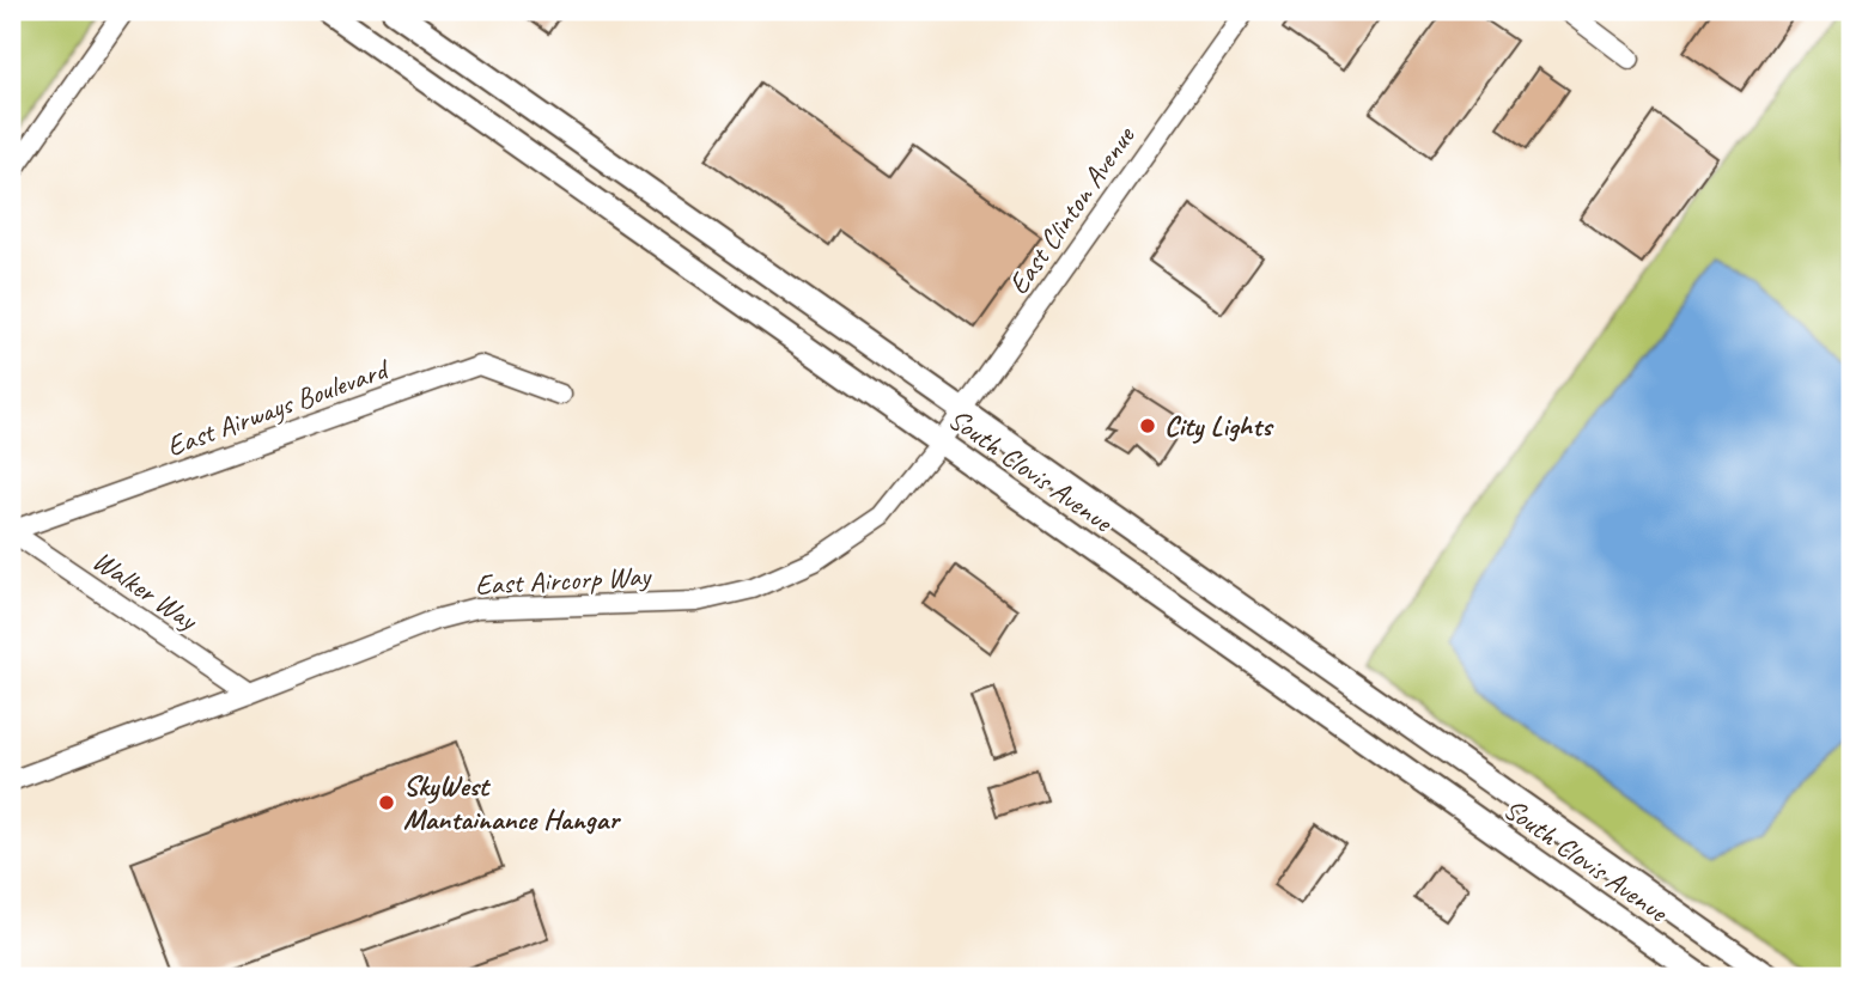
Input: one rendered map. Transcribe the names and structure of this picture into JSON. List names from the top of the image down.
{
  "streets": {
    "main road": ["South Clovis Avenue"],
    "street": [
      "East Clinton Avenue",
      "East Airways Boulevard",
      "East Aircorp Way",
      "Walker Way"
    ]
  },
  "crossings": [
    ["East Clinton Avenue", "South Clovis Avenue"],
    ["East Clinton Avenue", "East Aircorp Way"],
    ["East Airways Boulevard", "Walker Way"],
    ["South Clovis Avenue", "East Aircorp Way"],
    ["East Aircorp Way", "Walker Way"]
  ],
  "places": ["City Lights", "SkyWest Mantainance Hangar"]
}
